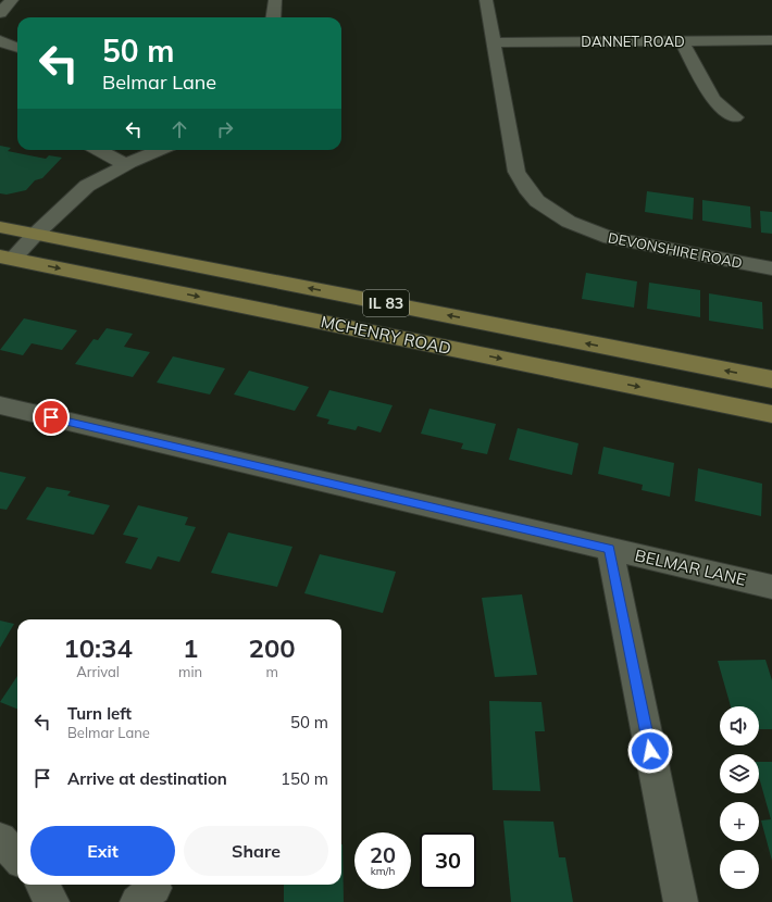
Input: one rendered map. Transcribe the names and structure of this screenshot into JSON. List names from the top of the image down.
{
  "streets": {
    "main road": ["IL 83", "MCHENRY ROAD"],
    "street": ["DANNET ROAD", "DEVONSHIRE ROAD", "BELMAR LANE"]
  },
  "crossings": [
    ["DANNET ROAD", "DEVONSHIRE ROAD"]
  ],
  "page": {
    "turn": ["50 m", "Belmar Lane"],
    "eta": [
      "10:34",
      "Arrival",
      "1",
      "min",
      "200",
      "m"
    ],
    "list": [
      {
        "name": "Turn left",
        "note": "Belmar Lane",
        "value": "50 m"
      },
      {
        "name": "Arrive at destination",
        "value": "150 m"
      }
    ],
    "map_buttons": ["+", "−"],
    "buttons": ["Exit", "Share"],
    "speed": "20 km/h",
    "limit": "30"
  }
}
